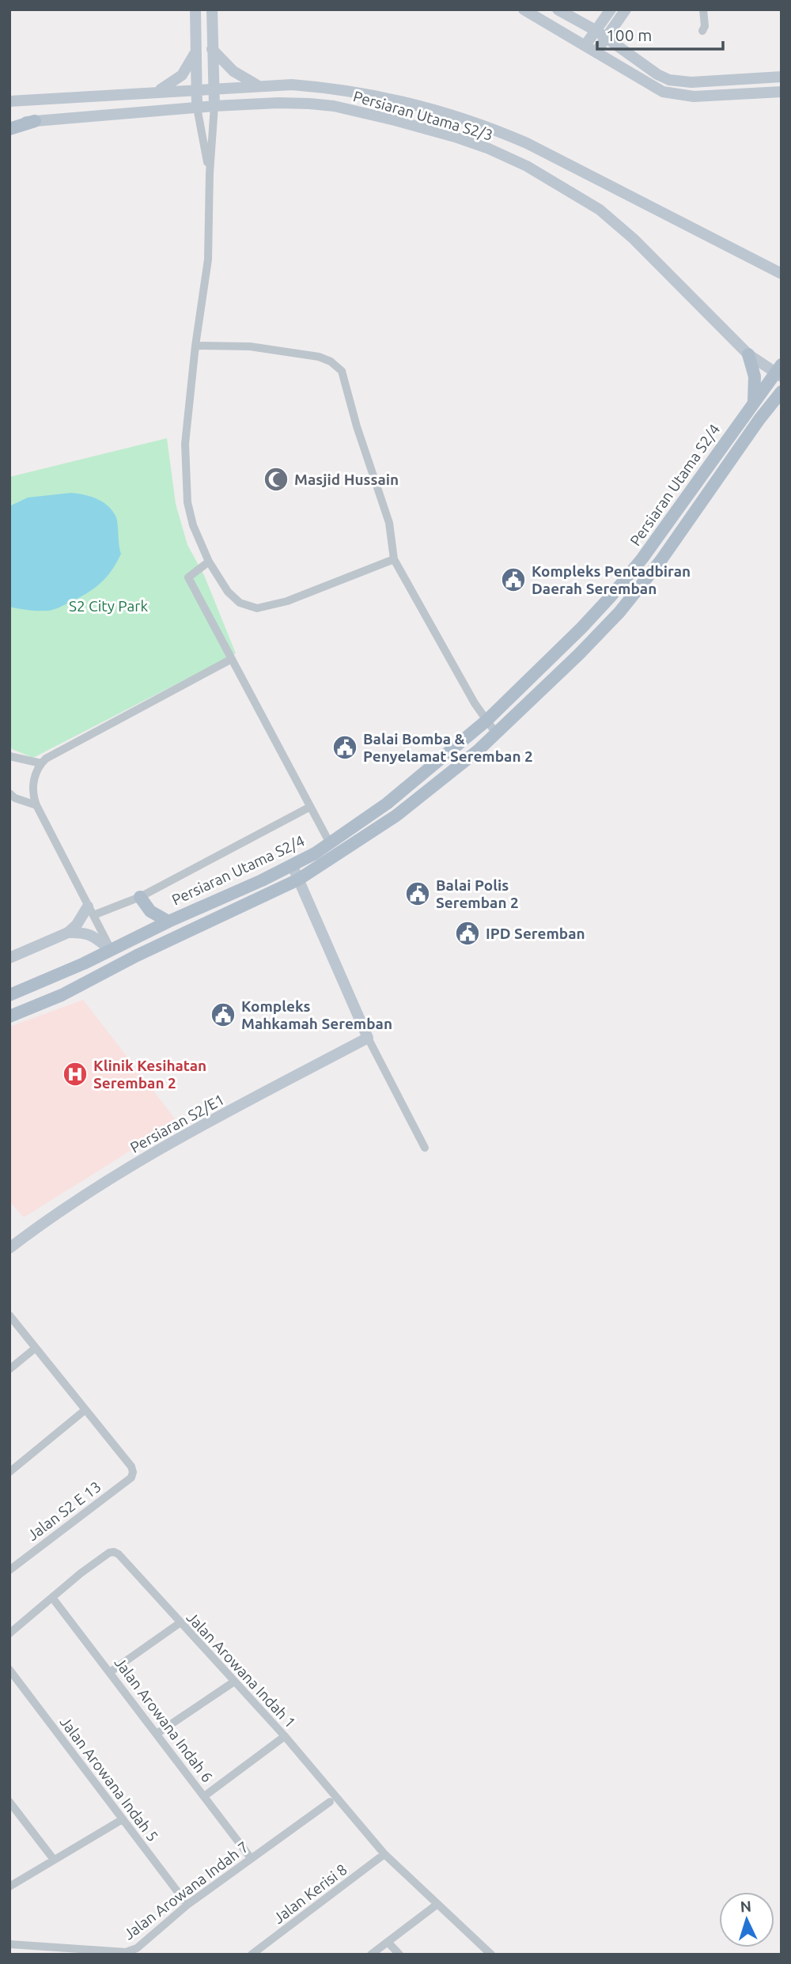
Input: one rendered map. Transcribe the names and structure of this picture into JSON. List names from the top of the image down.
{
  "streets": {
    "main road": ["Persiaran Utama S2/3", "Persiaran Utama S2/4", "Persiaran S2/E1"],
    "street": [
      "Jalan S2 E 13",
      "Jalan Arowana Indah 1",
      "Jalan Arowana Indah 6",
      "Jalan Arowana Indah 5",
      "Jalan Arowana Indah 7",
      "Jalan Kerisi 8"
    ]
  },
  "crossings": [
    ["Persiaran Utama S2/3", "Persiaran Utama S2/4"],
    ["Jalan Arowana Indah 1", "Jalan Arowana Indah 6"],
    ["Jalan Arowana Indah 1", "Jalan Kerisi 8"],
    ["Jalan Arowana Indah 6", "Jalan Arowana Indah 7"],
    ["Jalan Arowana Indah 5", "Jalan Arowana Indah 7"]
  ],
  "parks": ["S2 City Park"],
  "places": {
    "mosque": ["Masjid Hussain"],
    "public building": [
      "Kompleks Pentadbiran Daerah Seremban",
      "Balai Bomba & Penyelamat Seremban 2",
      "Balai Polis Seremban 2",
      "IPD Seremban",
      "Kompleks Mahkamah Seremban"
    ],
    "hospital": ["Klinik Kesihatan Seremban 2"]
  },
  "scale_bar": "100 m",
  "north": "top"
}
